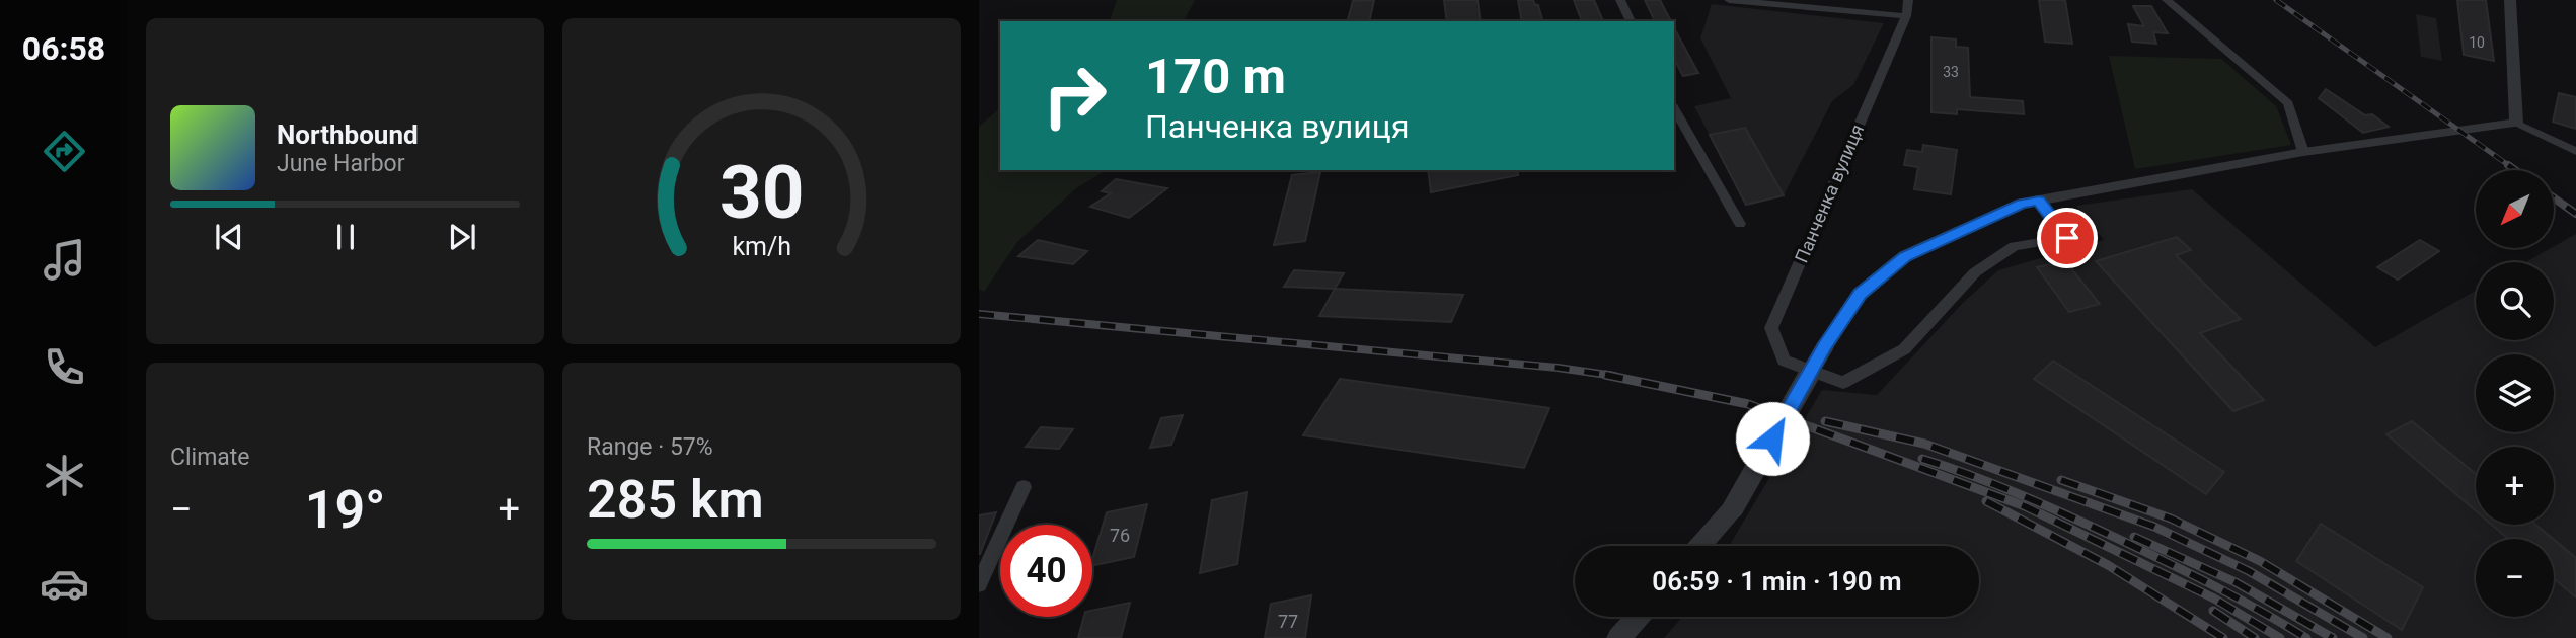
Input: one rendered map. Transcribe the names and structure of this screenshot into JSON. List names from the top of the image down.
{
  "streets": {
    "street": ["Панченка вулиця"]
  },
  "house_numbers": [
    "10",
    "33",
    "76",
    "77"
  ],
  "north": "bottom left",
  "page": {
    "tabs": "06:58",
    "turn": ["170 m", "Панченка вулиця"],
    "song": ["Northbound", "June Harbor"],
    "map_buttons": ["+", "−"],
    "tile": [
      "Climate",
      ["Range · 57%", "285 km"]
    ],
    "heat": ["−", "19°", "+"],
    "limit": "40",
    "trip": "06:59 · 1 min · 190 m",
    "gauge": ["30", "km/h"]
  }
}
